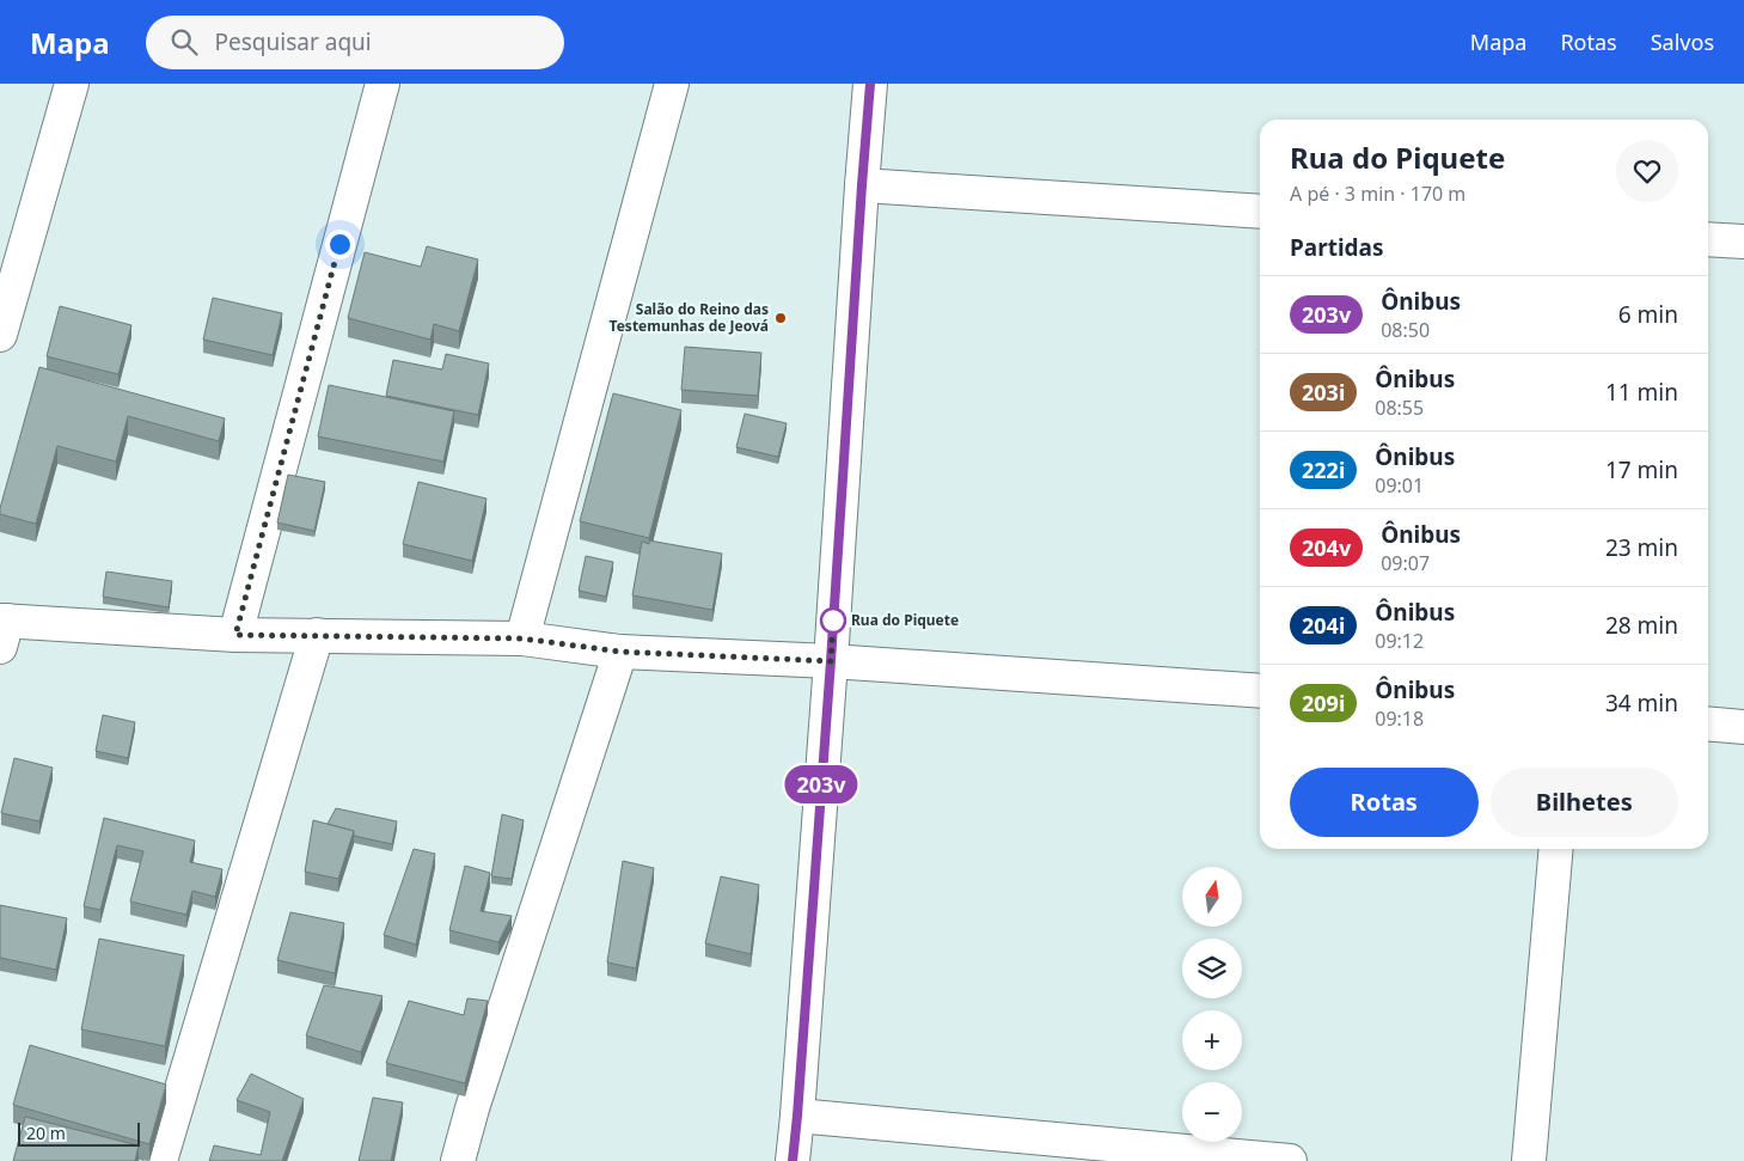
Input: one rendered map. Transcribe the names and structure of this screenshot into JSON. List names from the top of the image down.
{
  "places": ["Salão do Reino das Testemunhas de Jeová", "Rua do Piquete"],
  "lines": ["bus line 203v"],
  "scale_bar": "20 m",
  "north": "top",
  "page": {
    "header": "Mapa",
    "search": "Pesquisar aqui",
    "nav": ["Mapa", "Rotas", "Salvos"],
    "on_map": "203v",
    "heading": [
      ["Rua do Piquete", "A pé · 3 min · 170 m"],
      "Partidas"
    ],
    "list": [
      {
        "mark": "203v",
        "name": "Ônibus",
        "note": "08:50",
        "value": "6 min"
      },
      {
        "mark": "203i",
        "name": "Ônibus",
        "note": "08:55",
        "value": "11 min"
      },
      {
        "mark": "222i",
        "name": "Ônibus",
        "note": "09:01",
        "value": "17 min"
      },
      {
        "mark": "204v",
        "name": "Ônibus",
        "note": "09:07",
        "value": "23 min"
      },
      {
        "mark": "204i",
        "name": "Ônibus",
        "note": "09:12",
        "value": "28 min"
      },
      {
        "mark": "209i",
        "name": "Ônibus",
        "note": "09:18",
        "value": "34 min"
      }
    ],
    "buttons": ["Rotas", "Bilhetes"],
    "map_buttons": ["+", "−"],
    "scale": "20 m"
  }
}
